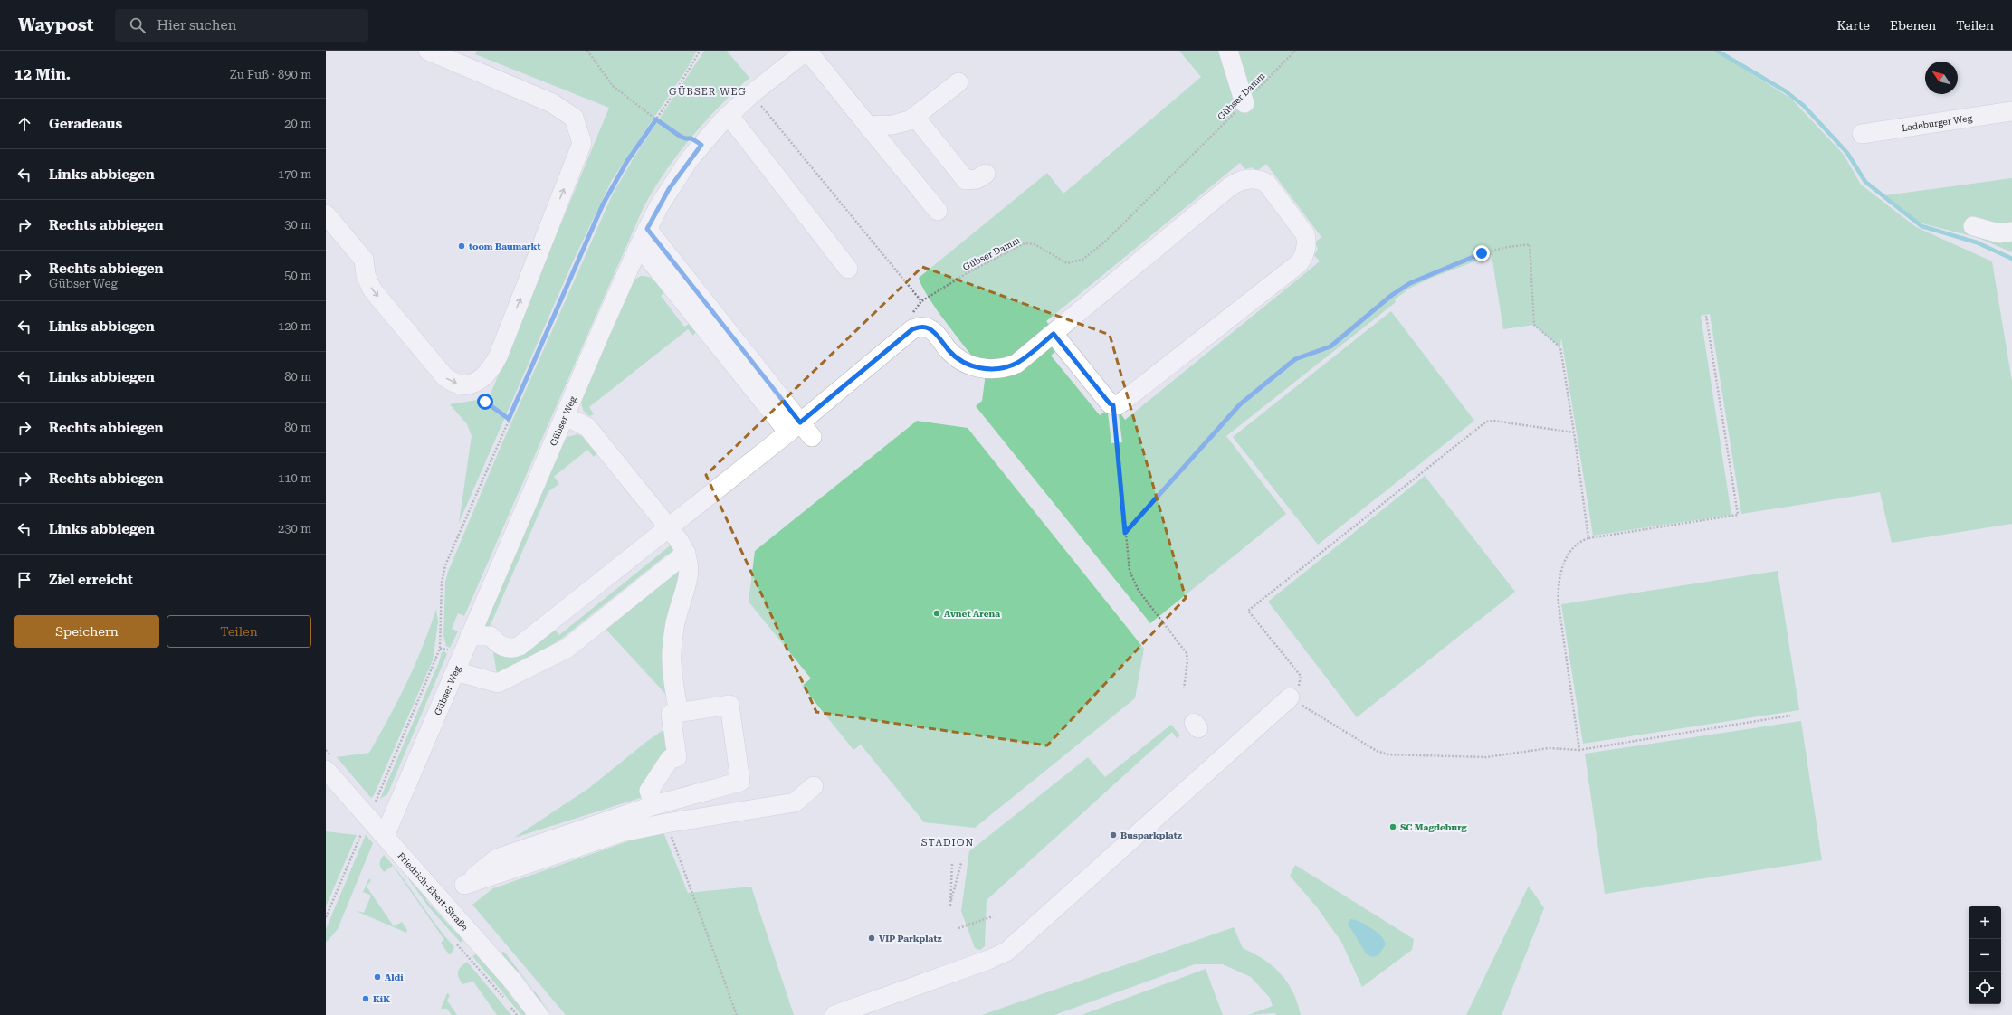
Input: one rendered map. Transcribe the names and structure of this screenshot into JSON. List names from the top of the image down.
{
  "streets": {
    "street": ["Ladeburger Weg", "Gübser Weg", "Friedrich-Ebert-Straße"],
    "path": ["Gübser Damm"]
  },
  "crossings": [
    ["Gübser Damm", "Gübser Weg"],
    ["Gübser Weg", "Friedrich-Ebert-Straße"]
  ],
  "districts": ["GÜBSER WEG", "STADION"],
  "places": [
    "toom Baumarkt",
    "Avnet Arena",
    "SC Magdeburg",
    "Busparkplatz",
    "VIP Parkplatz",
    "Aldi",
    "KiK"
  ],
  "north": "top left",
  "page": {
    "header": "Waypost",
    "search": "Hier suchen",
    "nav": ["Karte", "Ebenen", "Teilen"],
    "heading": ["12 Min.", "Zu Fuß · 890 m"],
    "list": [
      ["Geradeaus", "20 m"],
      ["Links abbiegen", "170 m"],
      ["Rechts abbiegen", "30 m"],
      ["Rechts abbiegen", "Gübser Weg", "50 m"],
      ["Links abbiegen", "120 m"],
      ["Links abbiegen", "80 m"],
      ["Rechts abbiegen", "80 m"],
      ["Rechts abbiegen", "110 m"],
      ["Links abbiegen", "230 m"],
      "Ziel erreicht"
    ],
    "buttons": ["Speichern", "Teilen"],
    "map_buttons": ["+", "−"]
  }
}
